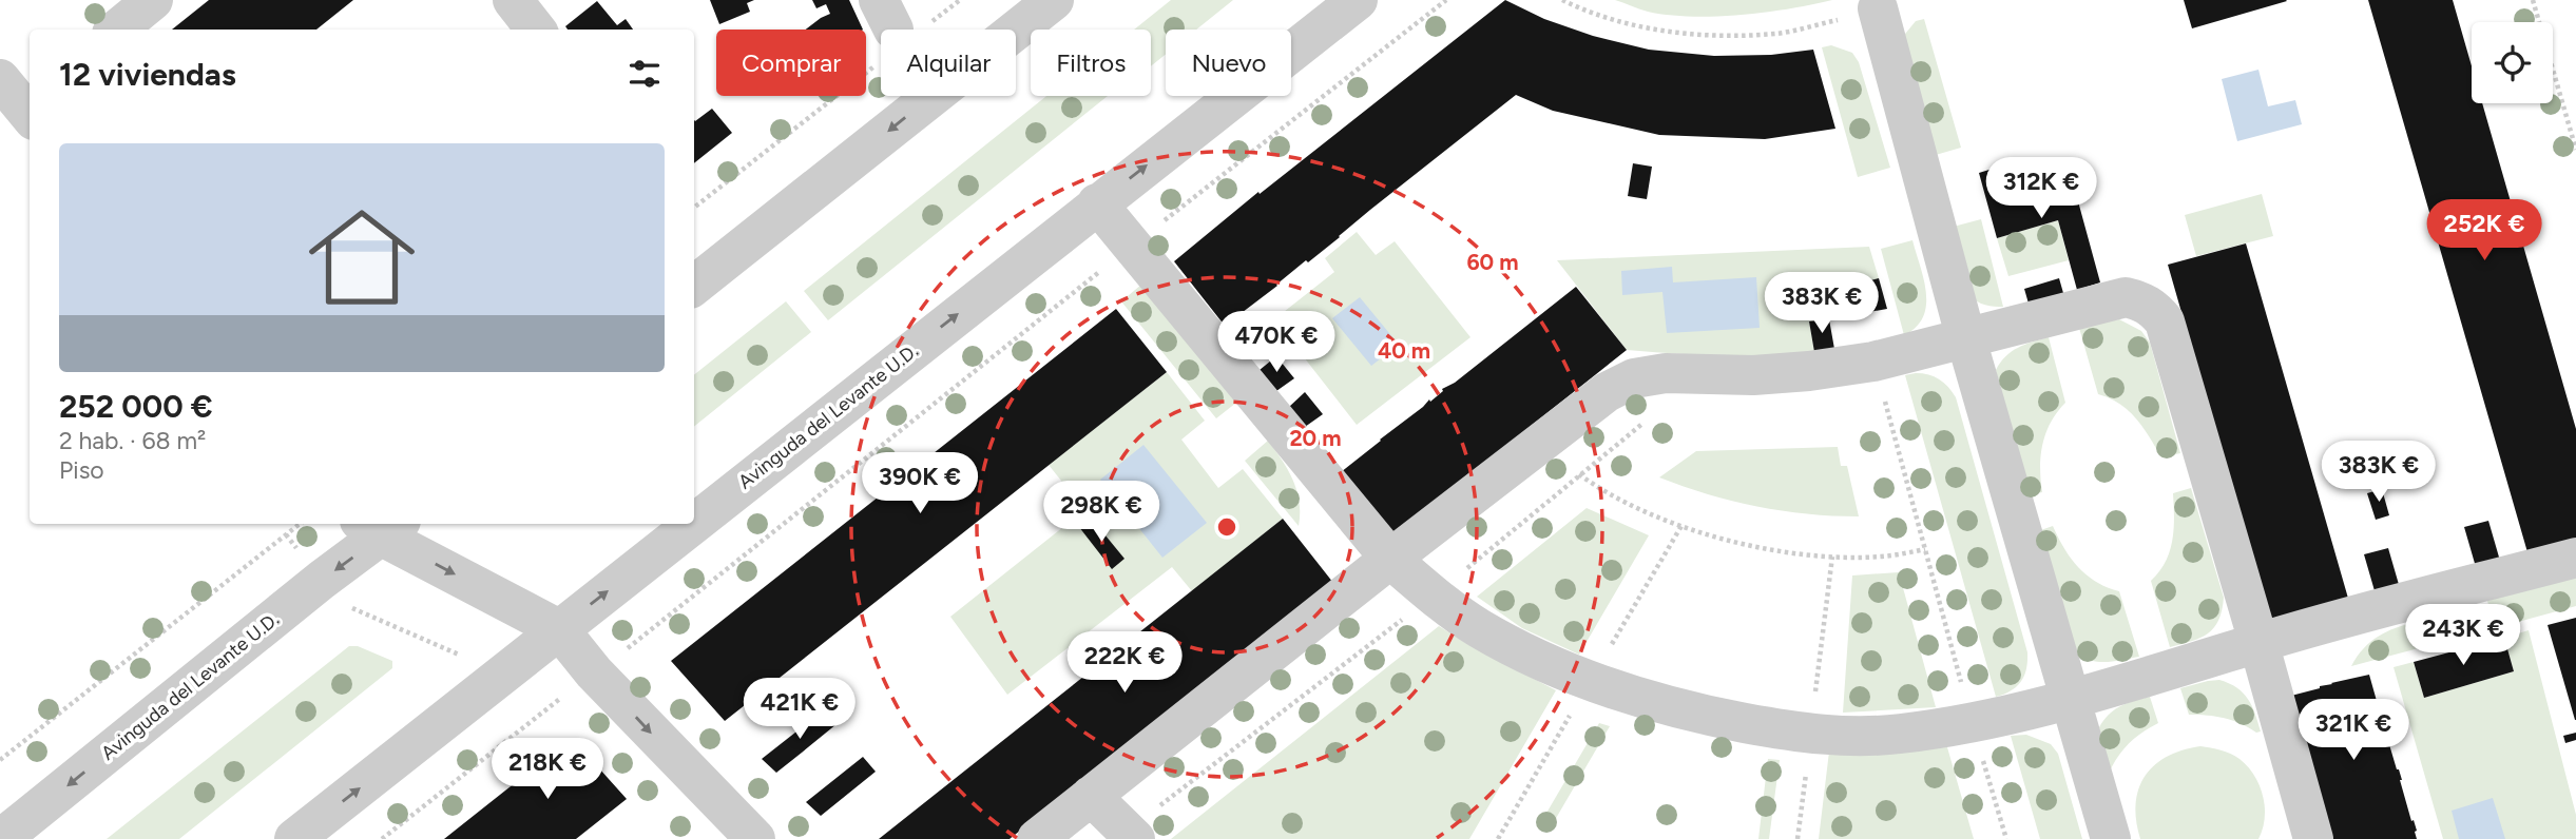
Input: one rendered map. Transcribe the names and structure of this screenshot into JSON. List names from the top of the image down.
{
  "streets": {
    "street": ["Avinguda del Levante U.D."]
  },
  "page": {
    "chip": [
      "Comprar",
      "Alquilar",
      "Filtros",
      "Nuevo"
    ],
    "heading": "12 viviendas",
    "list": [
      {
        "name": "252 000 €",
        "note": "2 hab. · 68 m² · Piso"
      }
    ],
    "price": [
      "312K €",
      "252K €",
      "383K €",
      "470K €",
      "383K €",
      "390K €",
      "298K €",
      "243K €",
      "222K €",
      "421K €",
      "321K €",
      "218K €"
    ]
  },
  "rings": ["60 m", "40 m", "20 m"]
}
